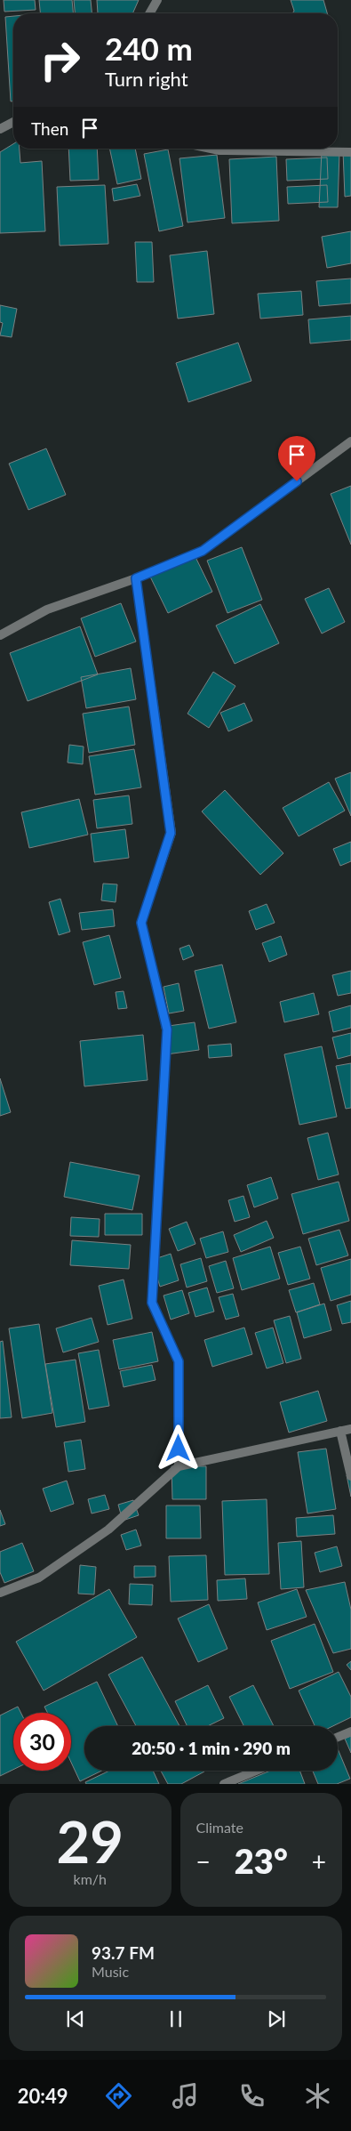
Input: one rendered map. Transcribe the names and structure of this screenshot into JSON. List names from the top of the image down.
{
  "page": {
    "turn": ["240 m", "Turn right"],
    "then": "Then",
    "limit": "30",
    "trip": "20:50 · 1 min · 290 m",
    "tile": [
      ["29", "km/h"],
      "Climate"
    ],
    "heat": ["−", "23°", "+"],
    "song": ["93.7 FM", "Music"],
    "tabs": "20:49"
  }
}
